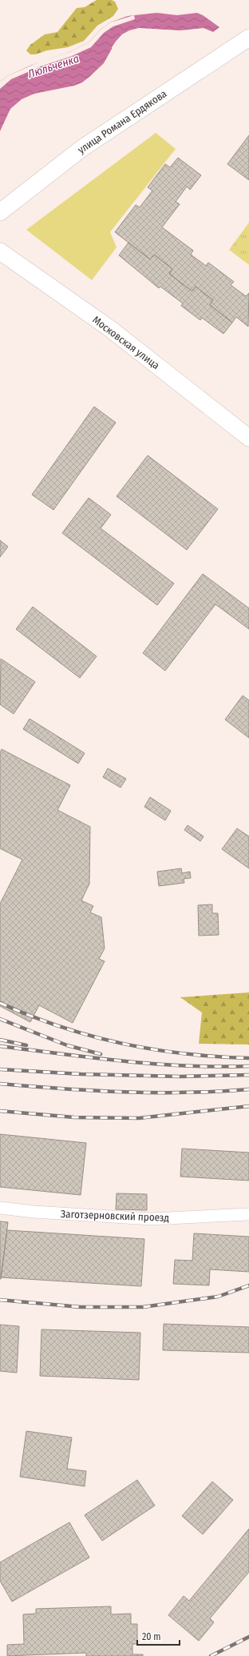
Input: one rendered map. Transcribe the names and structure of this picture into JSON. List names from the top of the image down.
{
  "streets": {
    "main road": ["улица Романа Ердякова", "Московская улица"],
    "street": ["Заготзерновский проезд"]
  },
  "water": ["Люльченка"],
  "scale_bar": "20 m"
}
